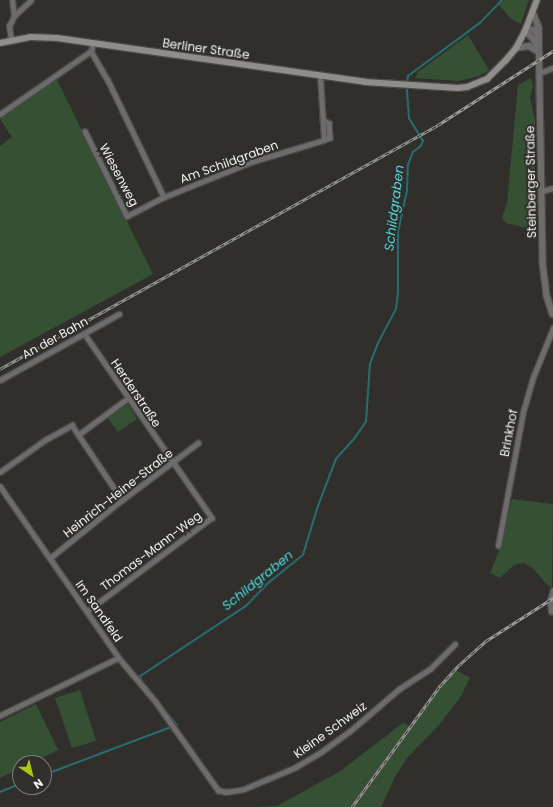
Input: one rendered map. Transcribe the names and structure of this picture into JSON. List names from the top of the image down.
{
  "streets": {
    "main road": ["Berliner Straße"],
    "street": [
      "Am Schildgraben",
      "Wiesenweg",
      "Steinberger Straße",
      "An der Bahn",
      "Herderstraße",
      "Brinkhof",
      "Heinrich-Heine-Straße",
      "Thomas-Mann-Weg",
      "Im Sandfeld",
      "Kleine Schweiz"
    ]
  },
  "crossings": [
    ["Berliner Straße", "Am Schildgraben"],
    ["Berliner Straße", "Steinberger Straße"],
    ["Am Schildgraben", "Wiesenweg"],
    ["An der Bahn", "Herderstraße"],
    ["Herderstraße", "Heinrich-Heine-Straße"],
    ["Herderstraße", "Thomas-Mann-Weg"],
    ["Heinrich-Heine-Straße", "Thomas-Mann-Weg"],
    ["Heinrich-Heine-Straße", "Im Sandfeld"],
    ["Thomas-Mann-Weg", "Im Sandfeld"],
    ["Im Sandfeld", "Kleine Schweiz"]
  ],
  "water": ["Schildgraben"],
  "north": "bottom right"
}
